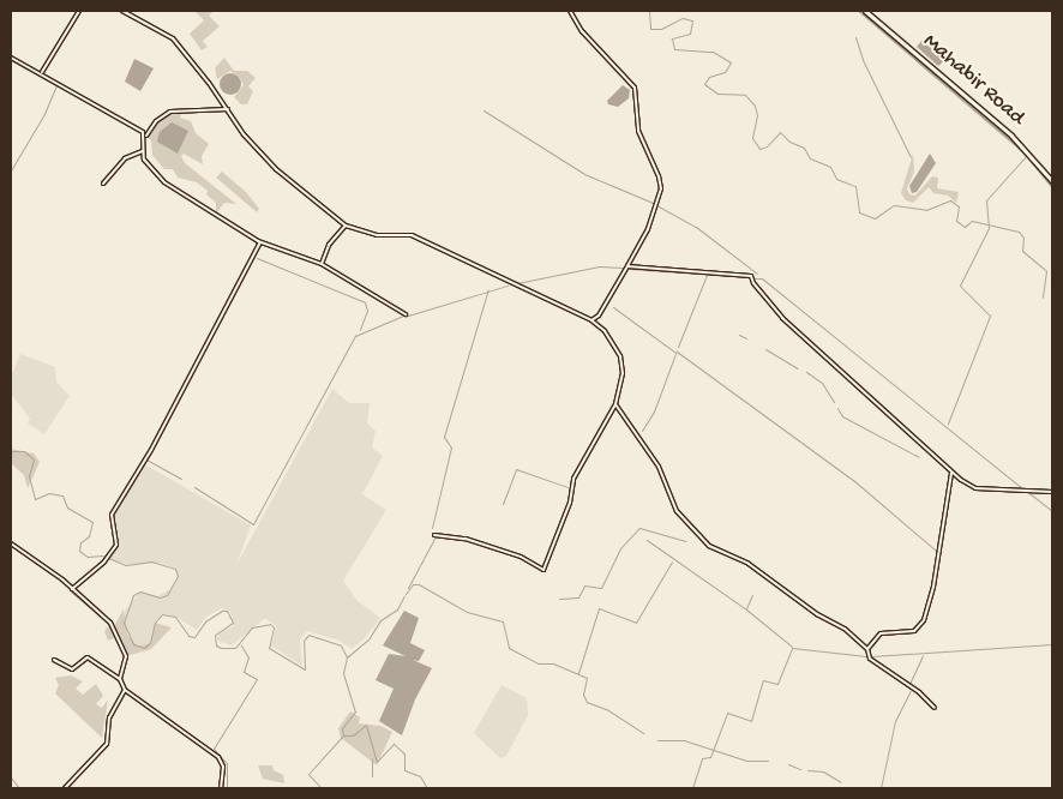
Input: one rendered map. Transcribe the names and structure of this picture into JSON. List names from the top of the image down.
{
  "streets": {
    "street": ["Mahabir Road"]
  }
}
